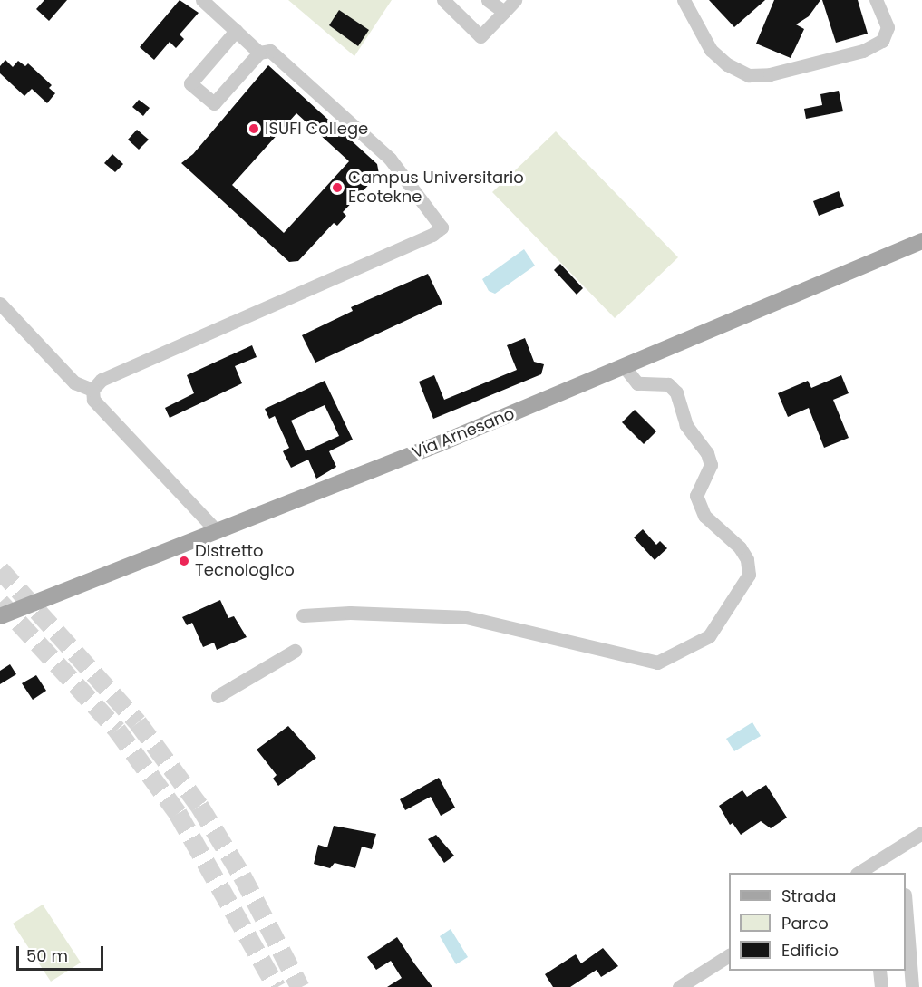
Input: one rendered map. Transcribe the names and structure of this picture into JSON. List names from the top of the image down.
{
  "streets": {
    "main road": ["Via Arnesano"]
  },
  "places": ["ISUFI College", "Campus Universitario Ecotekne", "Distretto Tecnologico"],
  "legend": ["Strada", "Parco", "Edificio"],
  "scale_bar": "50 m"
}
